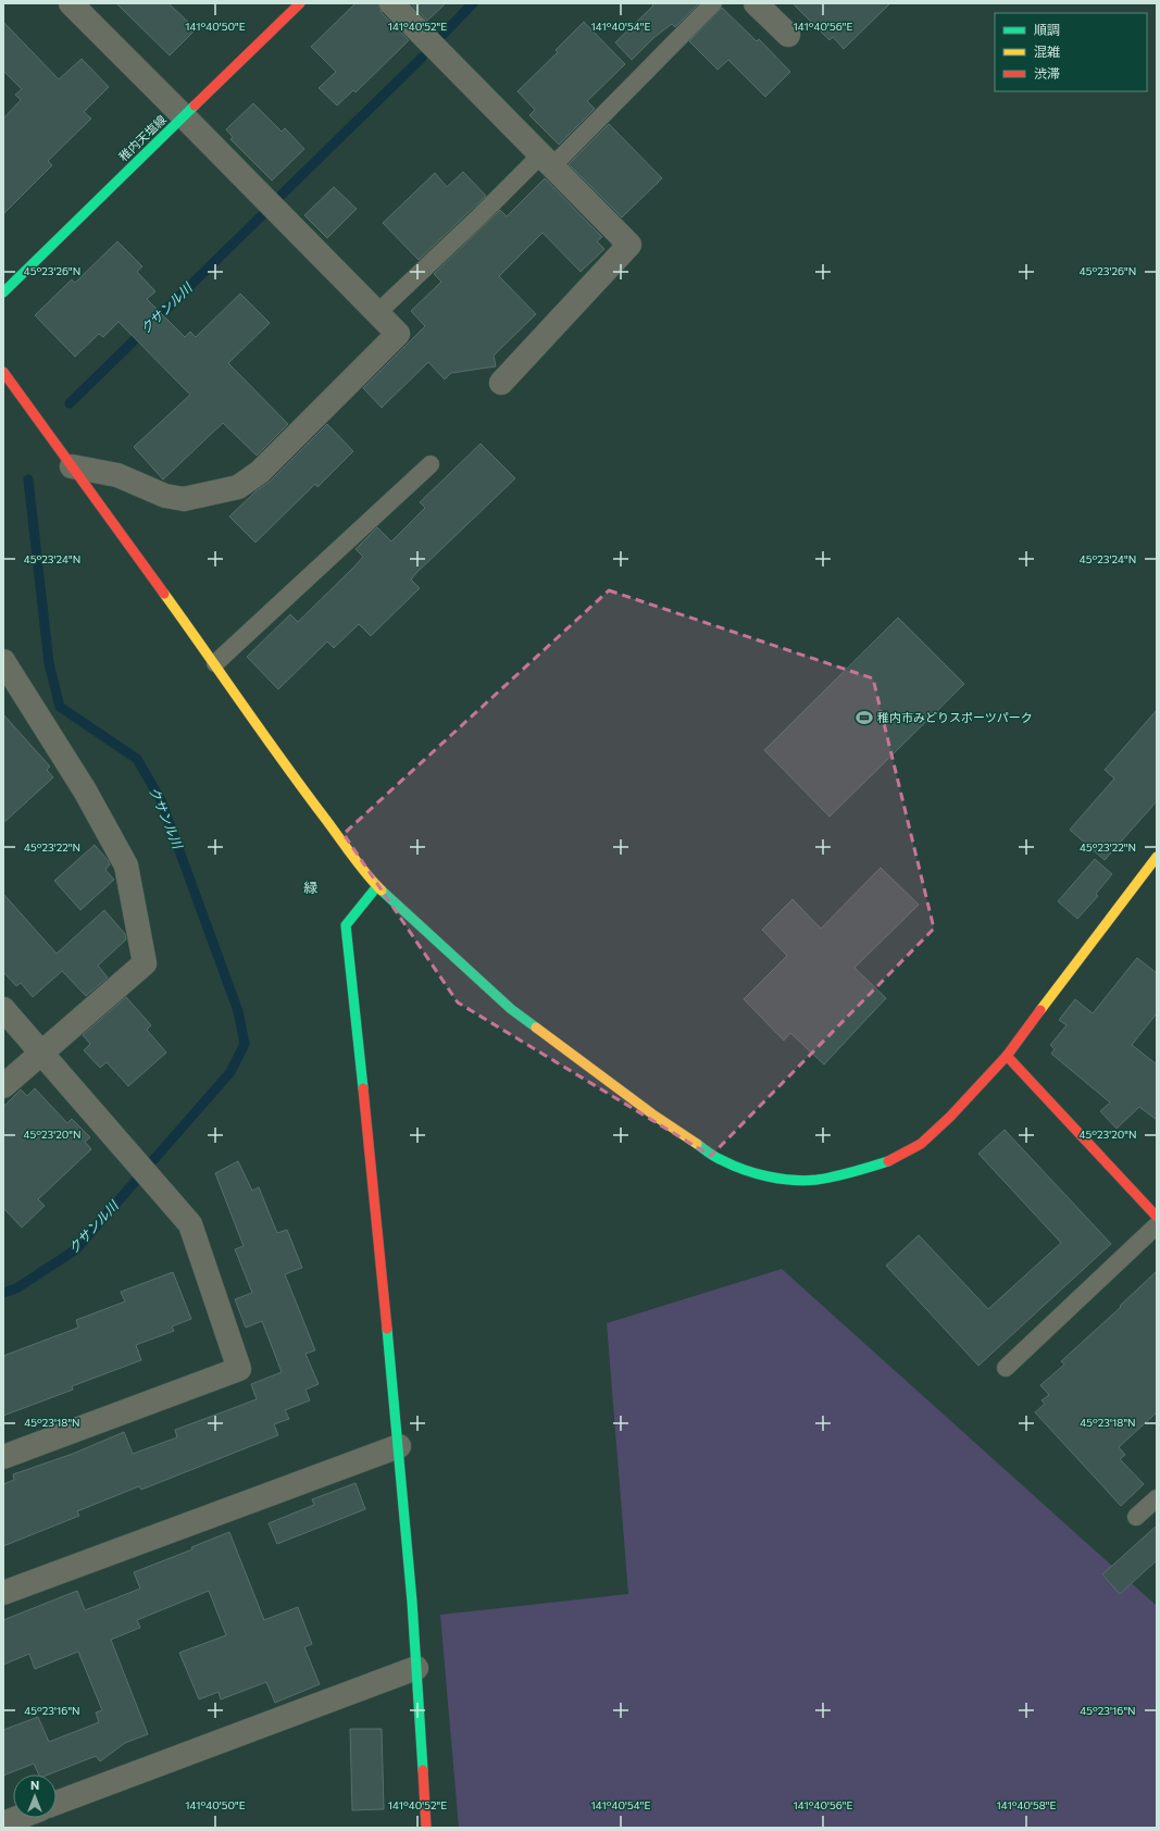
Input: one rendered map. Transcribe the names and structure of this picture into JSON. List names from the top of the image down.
{
  "streets": {
    "street": ["稚内天塩線"]
  },
  "districts": ["緑"],
  "water": ["クサンル川"],
  "places": {
    "sports": ["稚内市みどりスポーツパーク"]
  },
  "legend": ["順調", "混雑", "渋滞"],
  "north": "top",
  "coordinates": [
    "141°40'50\"E",
    "141°40'52\"E",
    "141°40'54\"E",
    "141°40'56\"E",
    "45°23'26\"N",
    "45°23'24\"N",
    "45°23'22\"N",
    "45°23'20\"N",
    "45°23'18\"N",
    "45°23'16\"N",
    "141°40'58\"E"
  ]
}
